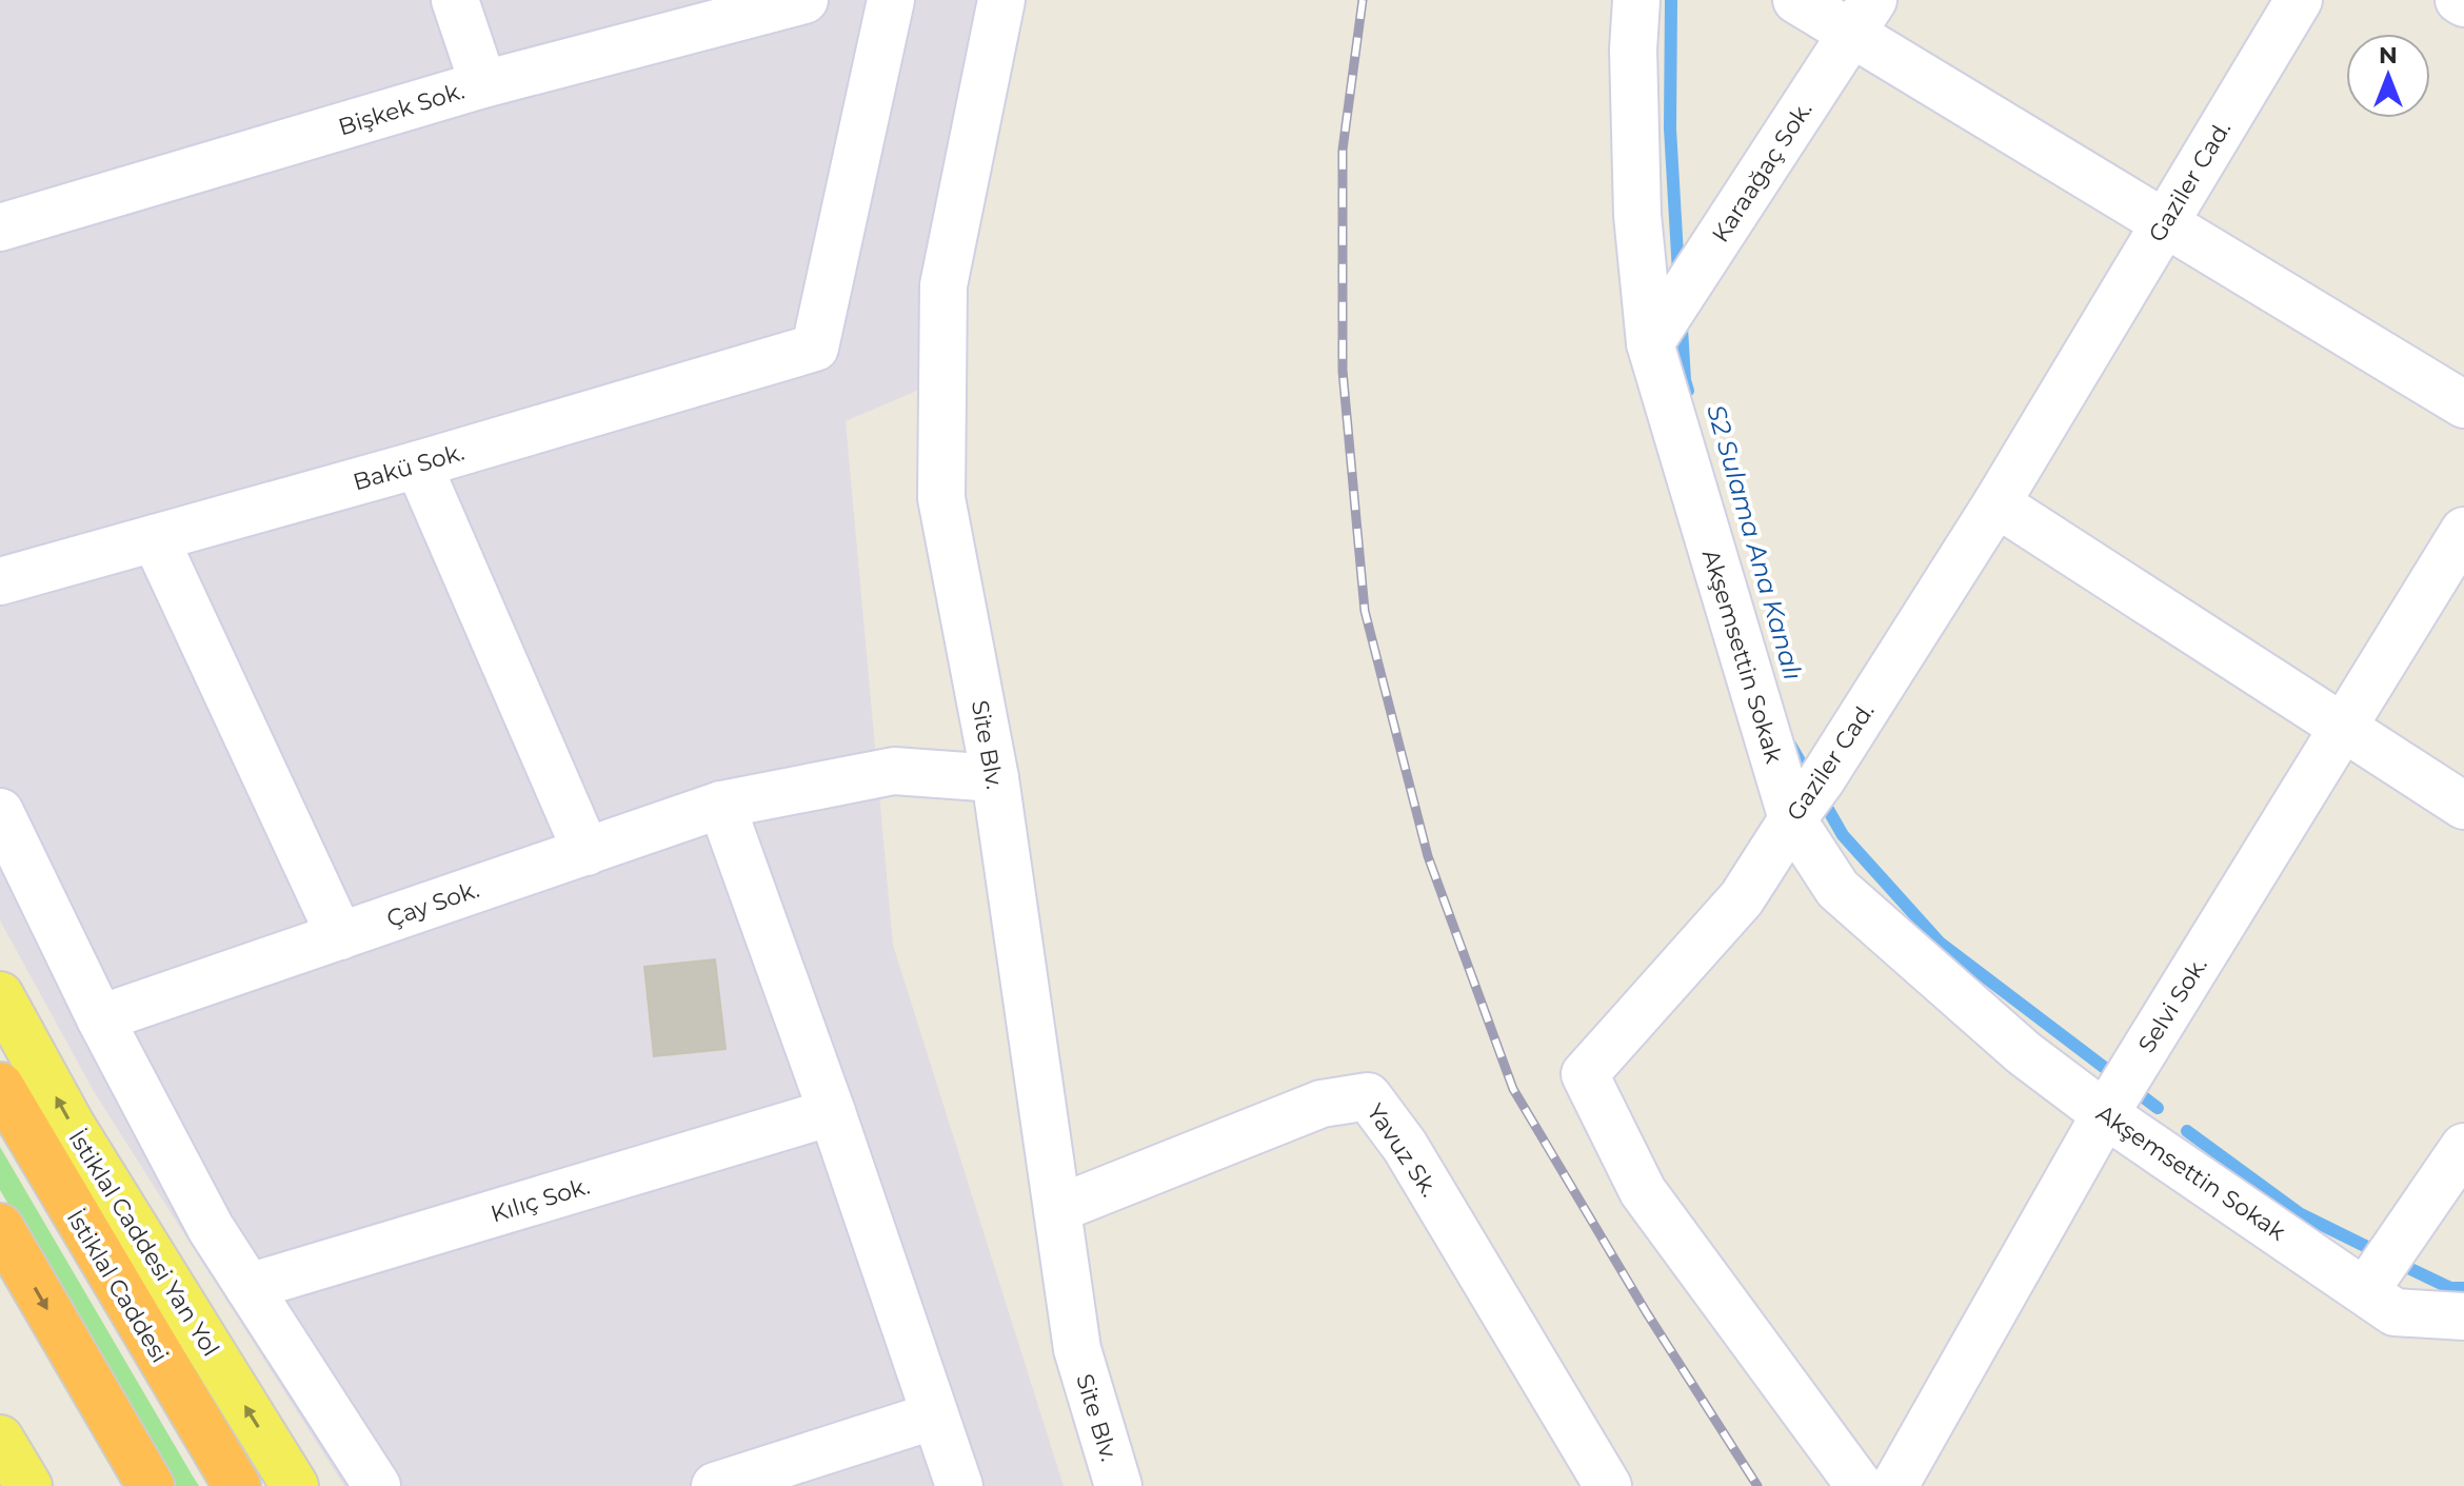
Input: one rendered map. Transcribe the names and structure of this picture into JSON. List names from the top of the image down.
{
  "streets": {
    "highway": ["İstiklal Caddesi"],
    "main road": ["İstiklal Caddesi Yan Yol"],
    "street": [
      "Bişkek Sok.",
      "Karaağaç Sok.",
      "Gaziler Cad.",
      "Bakü Sok.",
      "Akşemsettin Sokak",
      "Site Blv.",
      "Çay Sok.",
      "Selvi Sok.",
      "Yavuz Sk.",
      "Kılıç Sok."
    ]
  },
  "crossings": [
    ["Karaağaç Sok.", "Akşemsettin Sokak"],
    ["Gaziler Cad.", "Akşemsettin Sokak"],
    ["Akşemsettin Sokak", "Selvi Sok."],
    ["Site Blv.", "Çay Sok."],
    ["Site Blv.", "Yavuz Sk."]
  ],
  "one_way": ["İstiklal Caddesi Yan Yol"],
  "water": ["S2 Sulama Ana Kanalı"],
  "north": "top"
}
